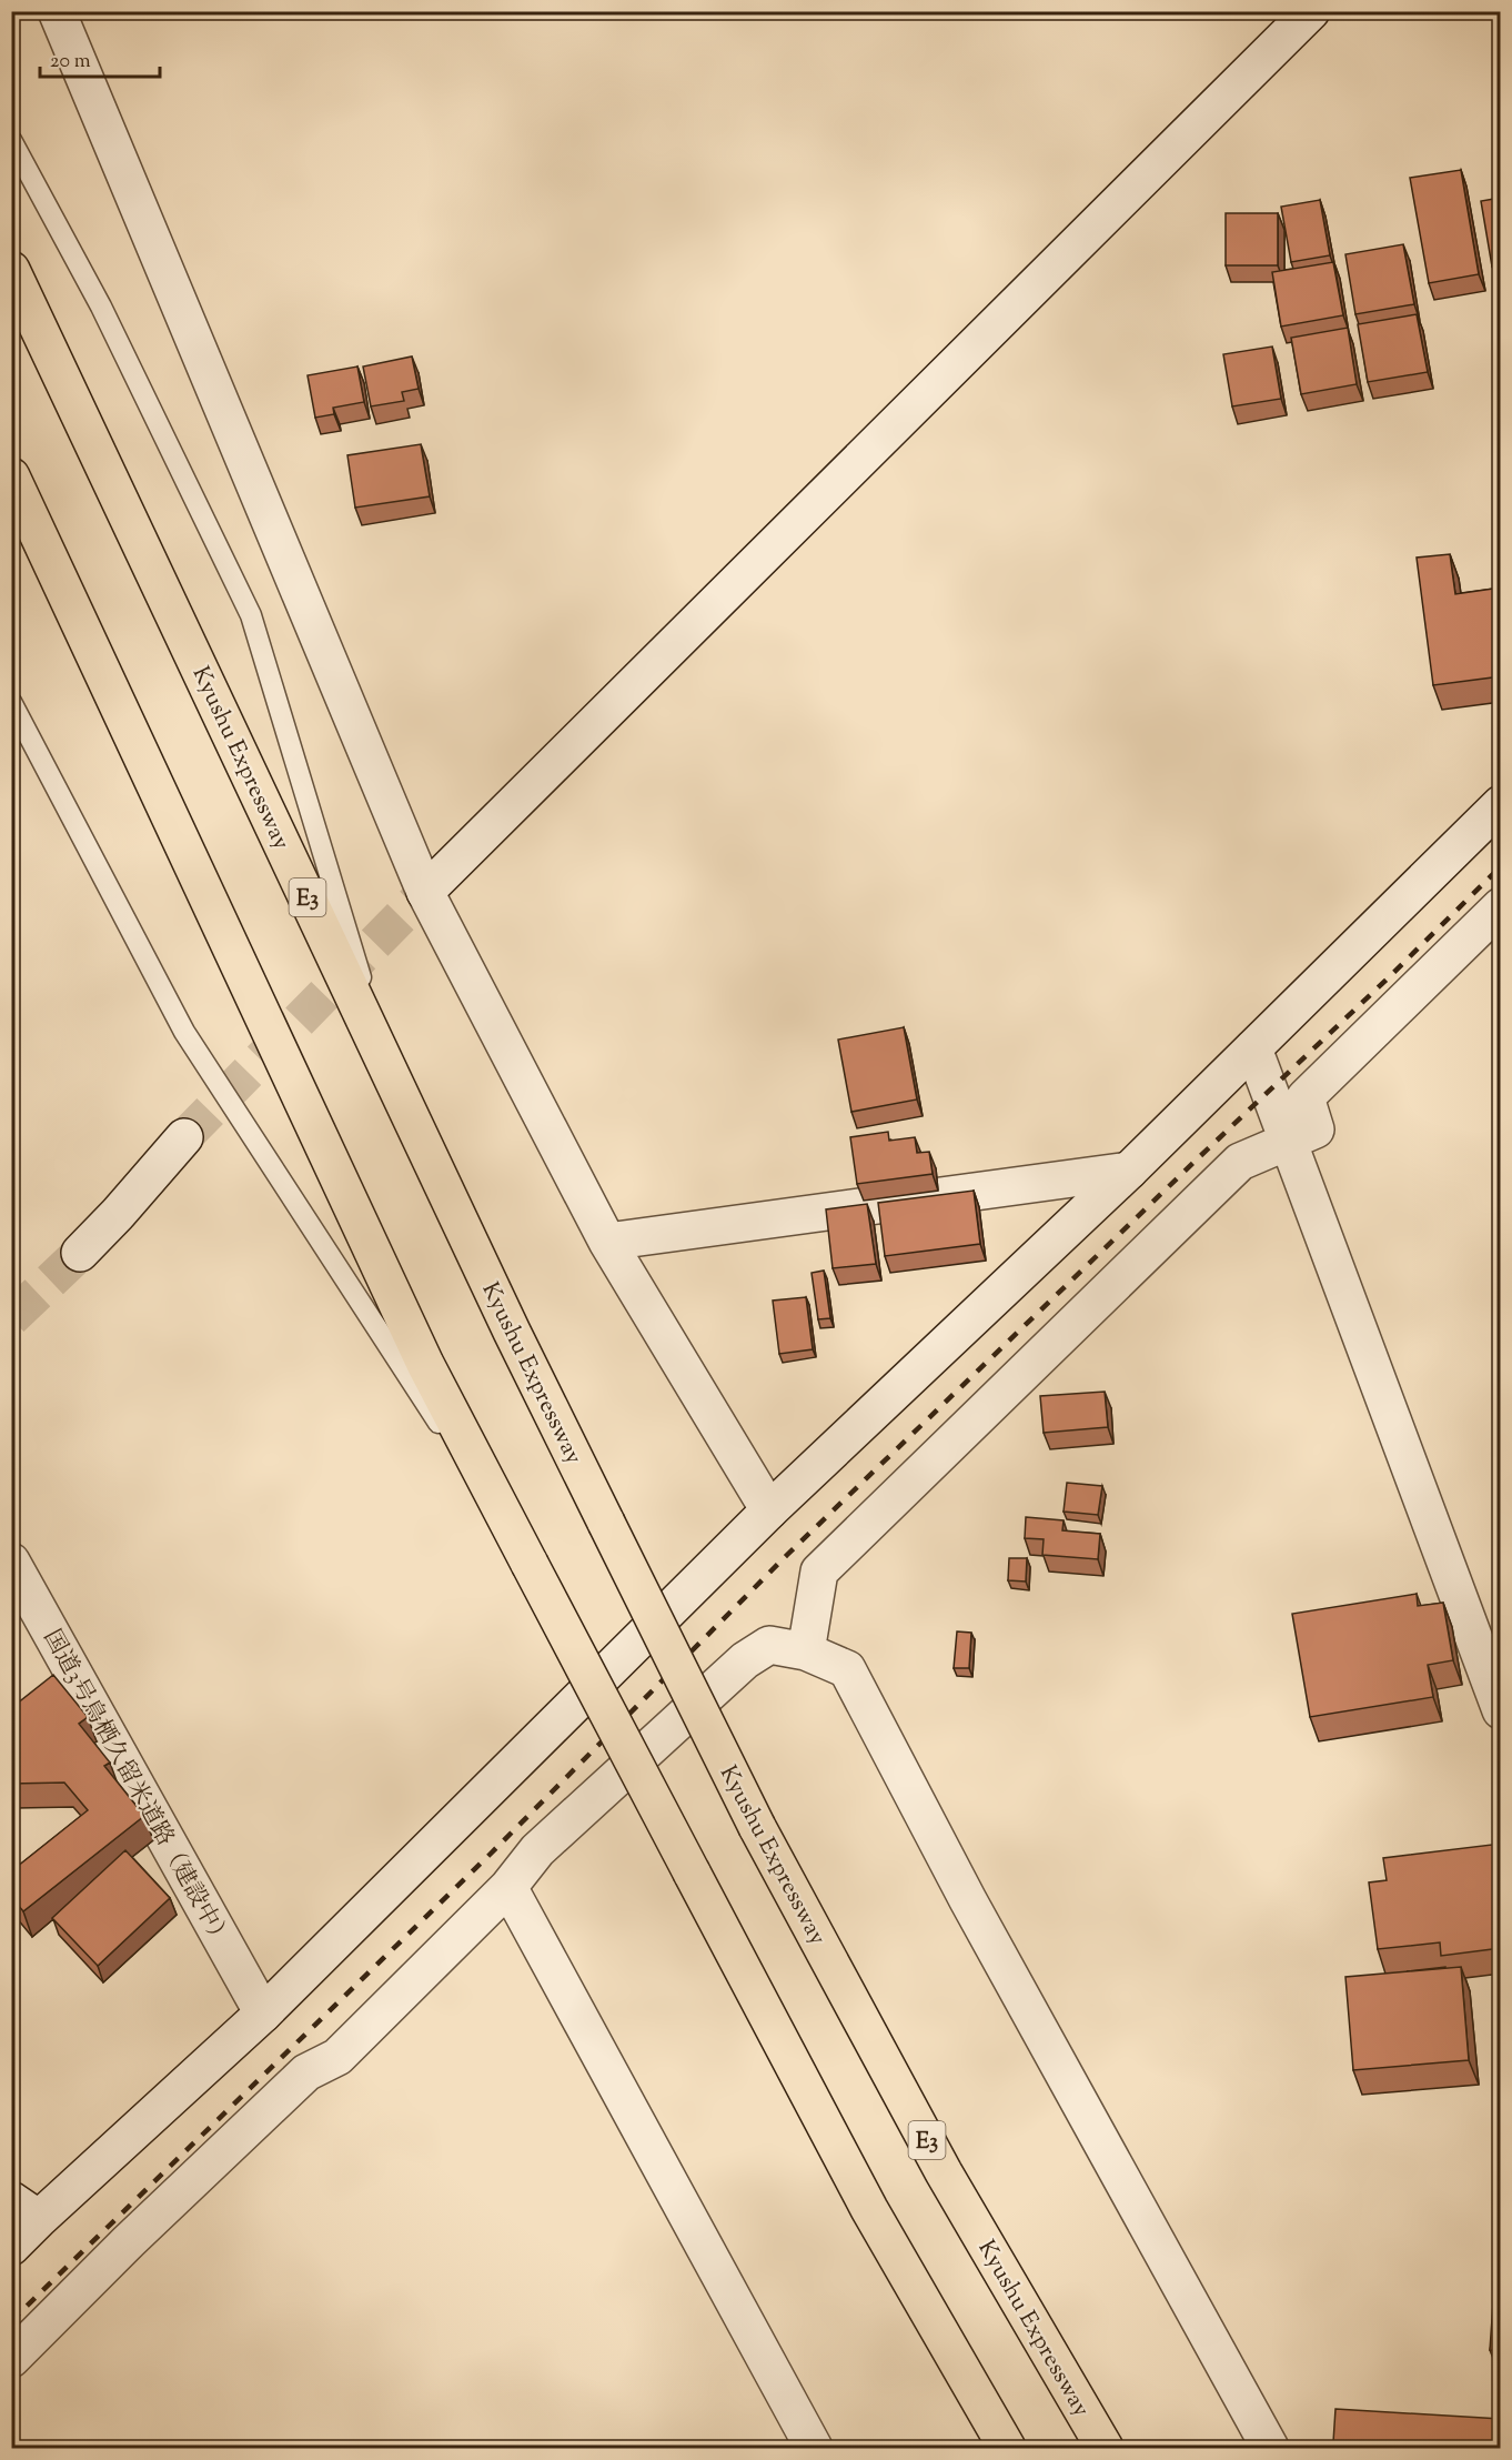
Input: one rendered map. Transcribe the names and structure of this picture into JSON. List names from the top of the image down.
{
  "streets": {
    "highway": ["Kyushu Expressway", "E3"],
    "street": ["国道3号鳥栖久留米道路（建設中）"]
  },
  "scale_bar": "20 m"
}
